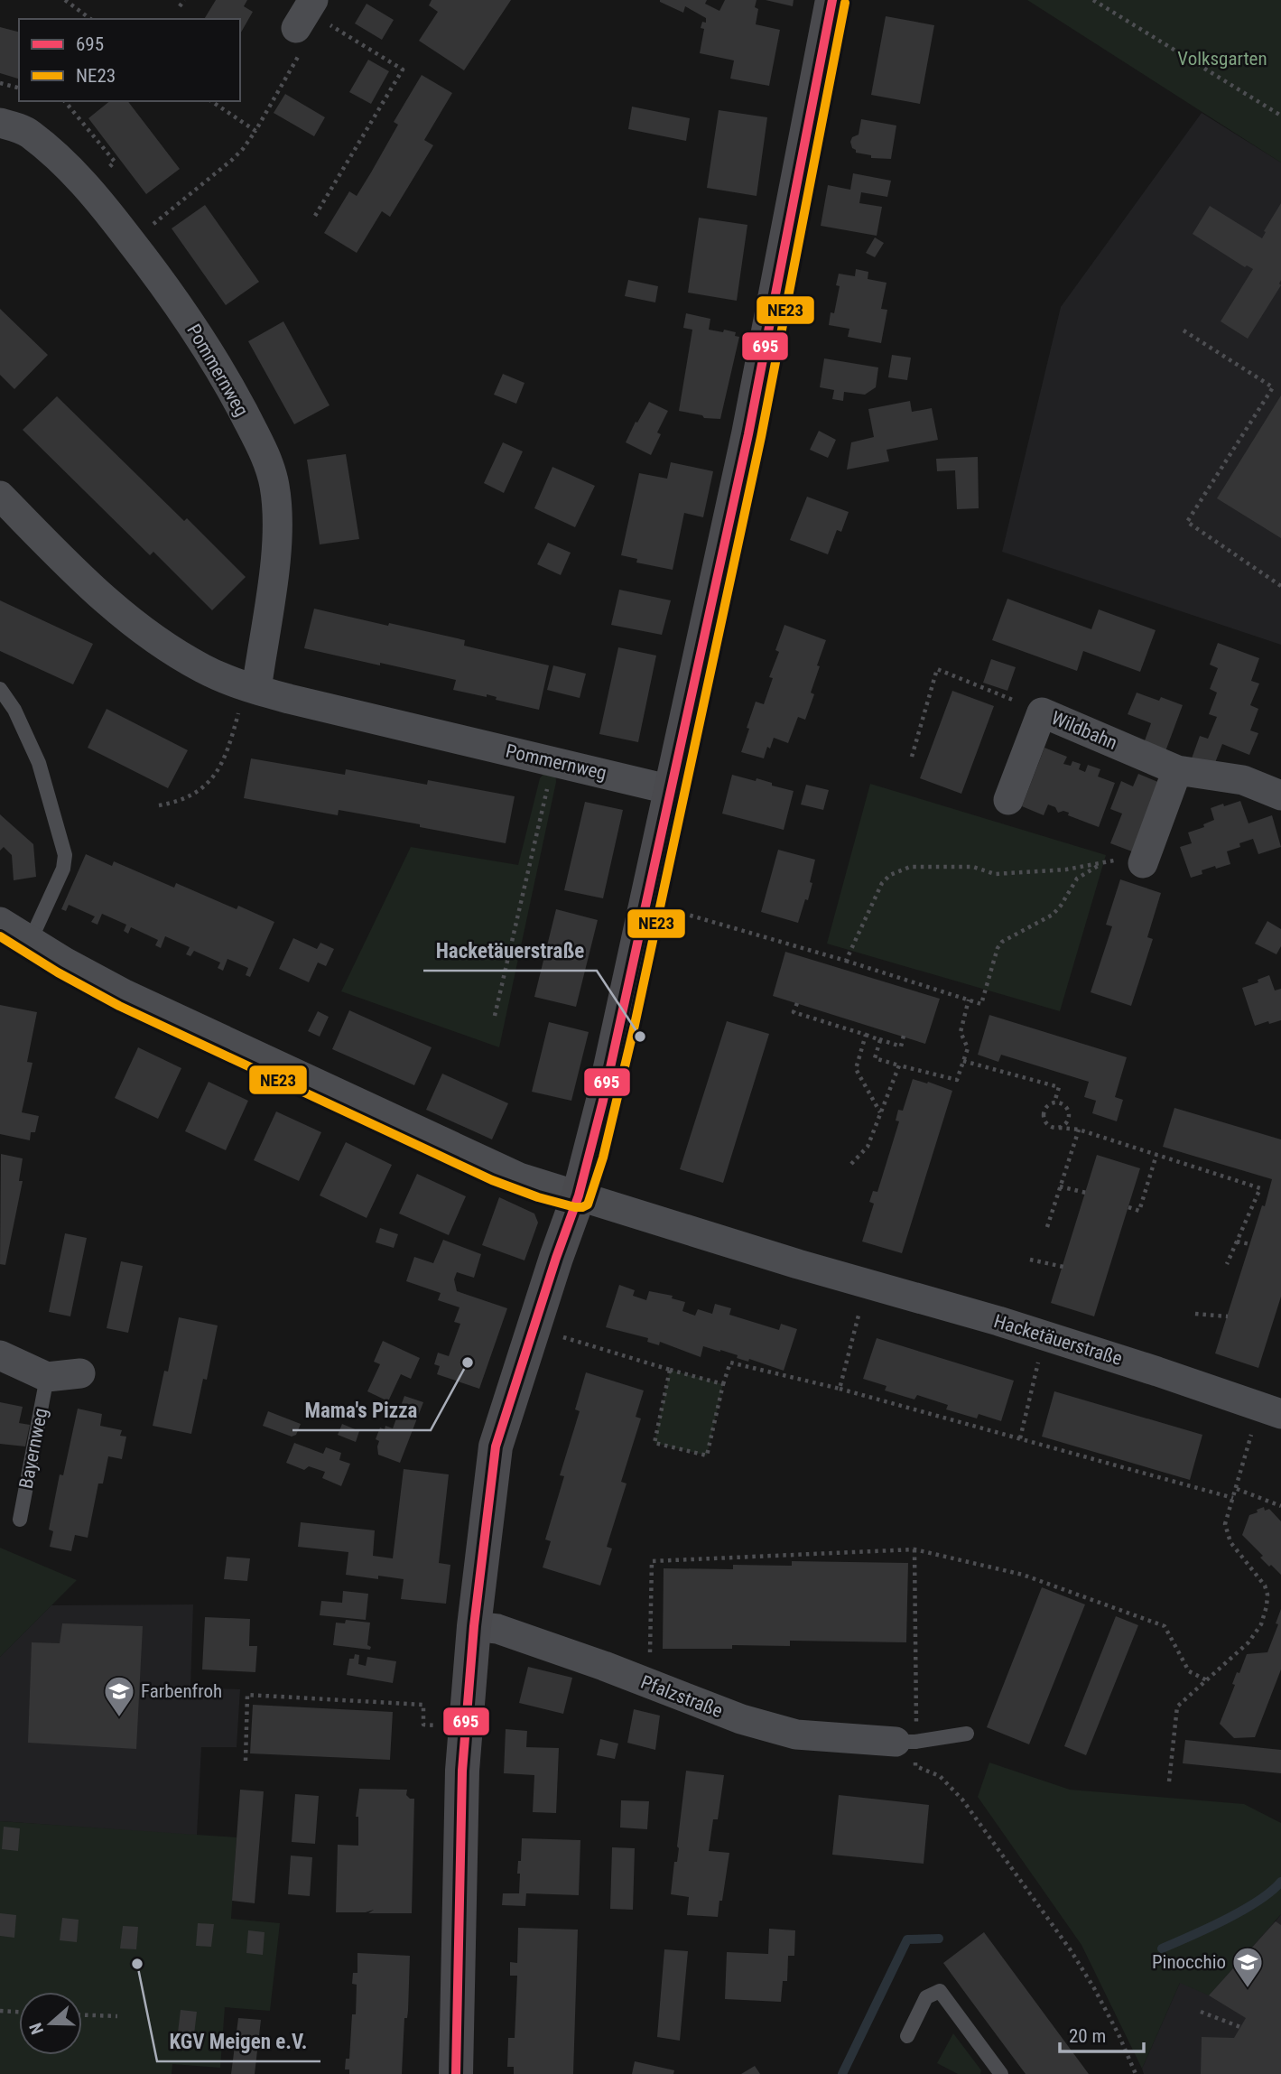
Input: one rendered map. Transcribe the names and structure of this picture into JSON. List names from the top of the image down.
{
  "streets": {
    "street": [
      "Pommernweg",
      "Wildbahn",
      "Hacketäuerstraße",
      "Pfalzstraße"
    ],
    "lane": ["Bayernweg"]
  },
  "parks": ["Volksgarten"],
  "places": {
    "other": ["Hacketäuerstraße", "Mama's Pizza", "KGV Meigen e.V."],
    "school or university": ["Farbenfroh", "Pinocchio"]
  },
  "lines": ["transit line 695", "transit line NE23"],
  "legend": ["695", "NE23"],
  "scale_bar": "20 m",
  "north": "left"
}
